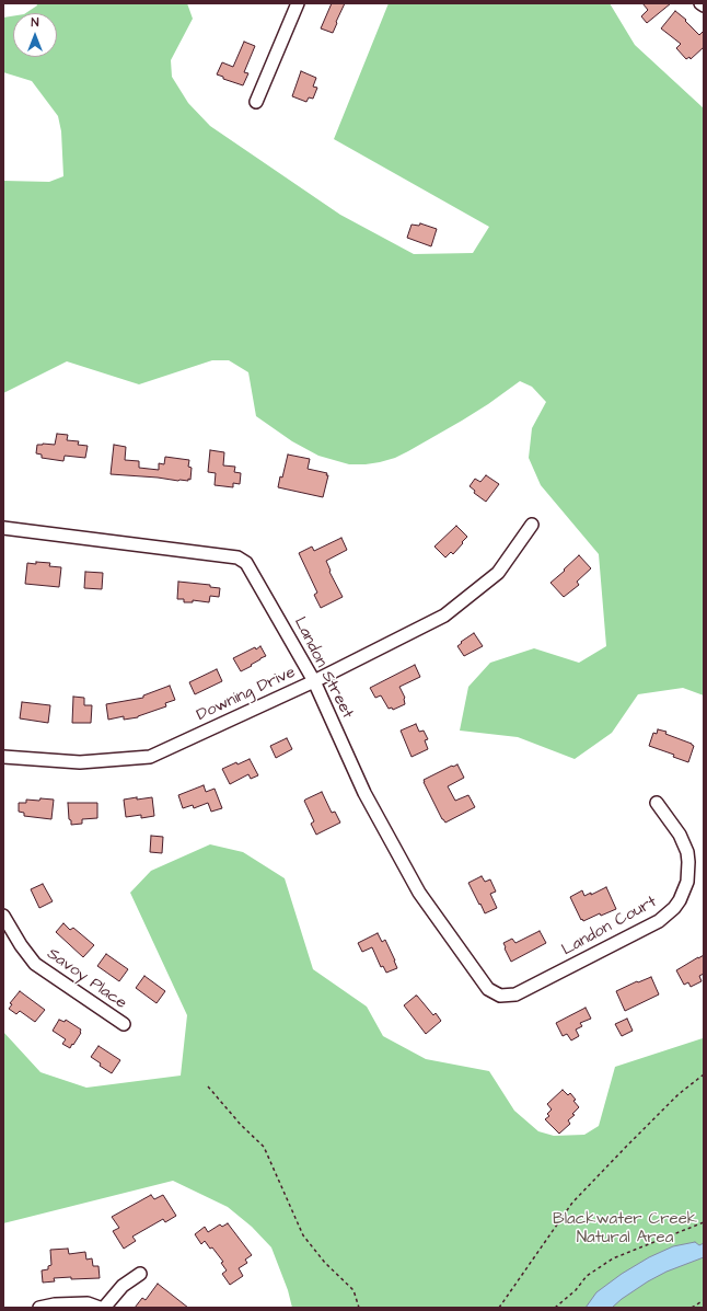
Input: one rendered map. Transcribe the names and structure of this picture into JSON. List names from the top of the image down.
{
  "streets": {
    "street": [
      "Landon Street",
      "Downing Drive",
      "Landon Court",
      "Savoy Place"
    ]
  },
  "crossings": [
    ["Landon Street", "Downing Drive"],
    ["Landon Street", "Landon Court"]
  ],
  "parks": ["Blackwater Creek Natural Area"],
  "north": "top"
}
